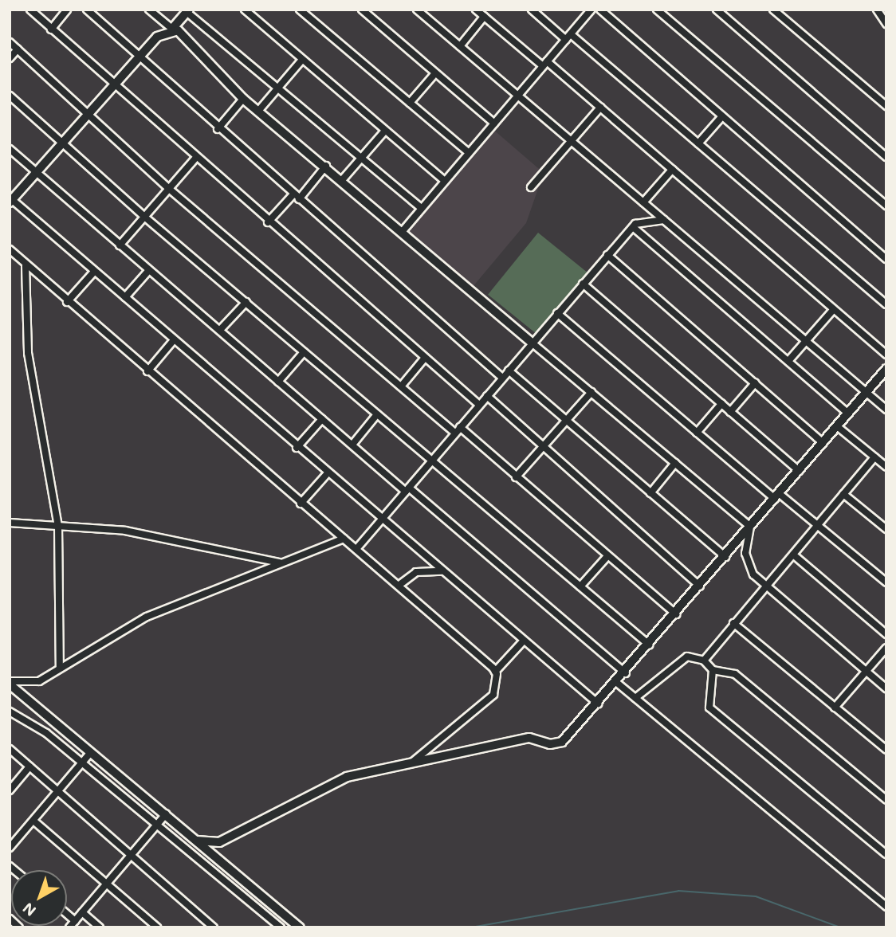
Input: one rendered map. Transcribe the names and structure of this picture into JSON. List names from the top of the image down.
{
  "north": "bottom left"
}
